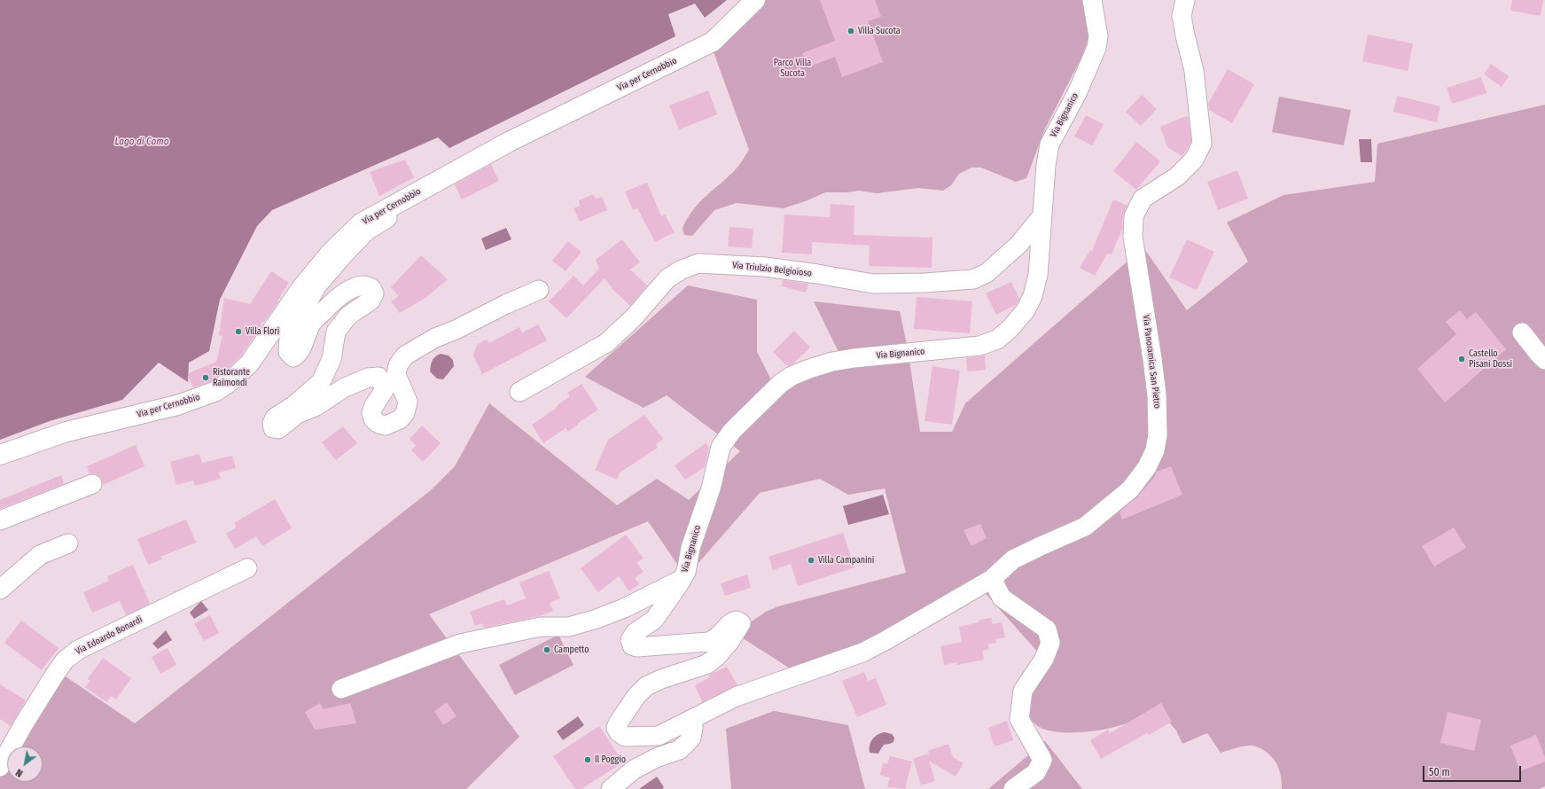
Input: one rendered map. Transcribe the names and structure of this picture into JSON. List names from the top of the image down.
{
  "streets": {
    "main road": ["Via per Cernobbio"],
    "street": [
      "Via Bignanico",
      "Via Triulzio Belgioioso",
      "Via Panoramica San Pietro",
      "Via Edoardo Bonardi"
    ]
  },
  "crossings": [
    ["Via Bignanico", "Via Triulzio Belgioioso"],
    ["Via Bignanico", "Via Panoramica San Pietro"]
  ],
  "water": ["Lago di Como"],
  "parks": ["Parco Villa Sucota"],
  "places": [
    "Villa Sucota",
    "Villa Flori",
    "Castello Pisani Dossi",
    "Ristorante Raimondi",
    "Villa Campanini",
    "Campetto",
    "Il Poggio"
  ],
  "scale_bar": "50 m",
  "north": "bottom left"
}
